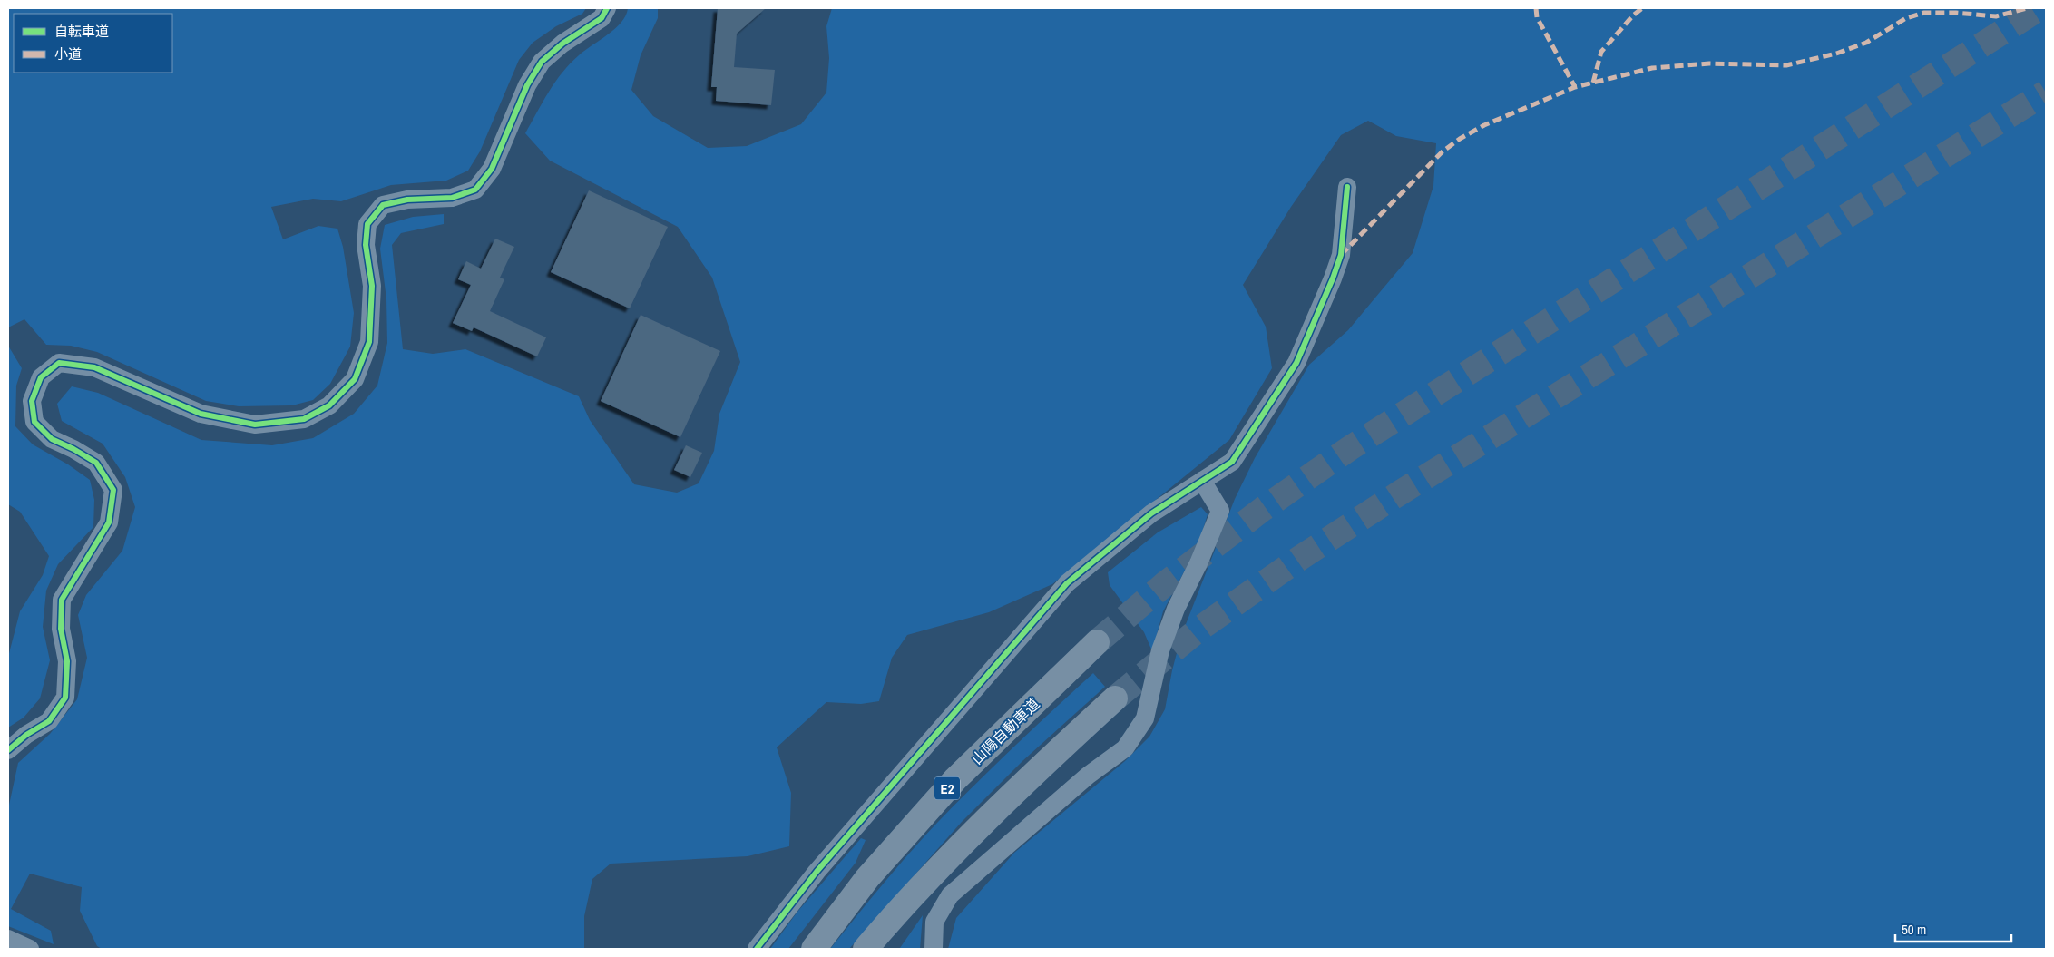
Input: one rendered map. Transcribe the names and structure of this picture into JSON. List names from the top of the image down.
{
  "streets": {
    "highway": ["山陽自動車道", "E2"]
  },
  "legend": ["自転車道", "小道"],
  "scale_bar": "50 m"
}
